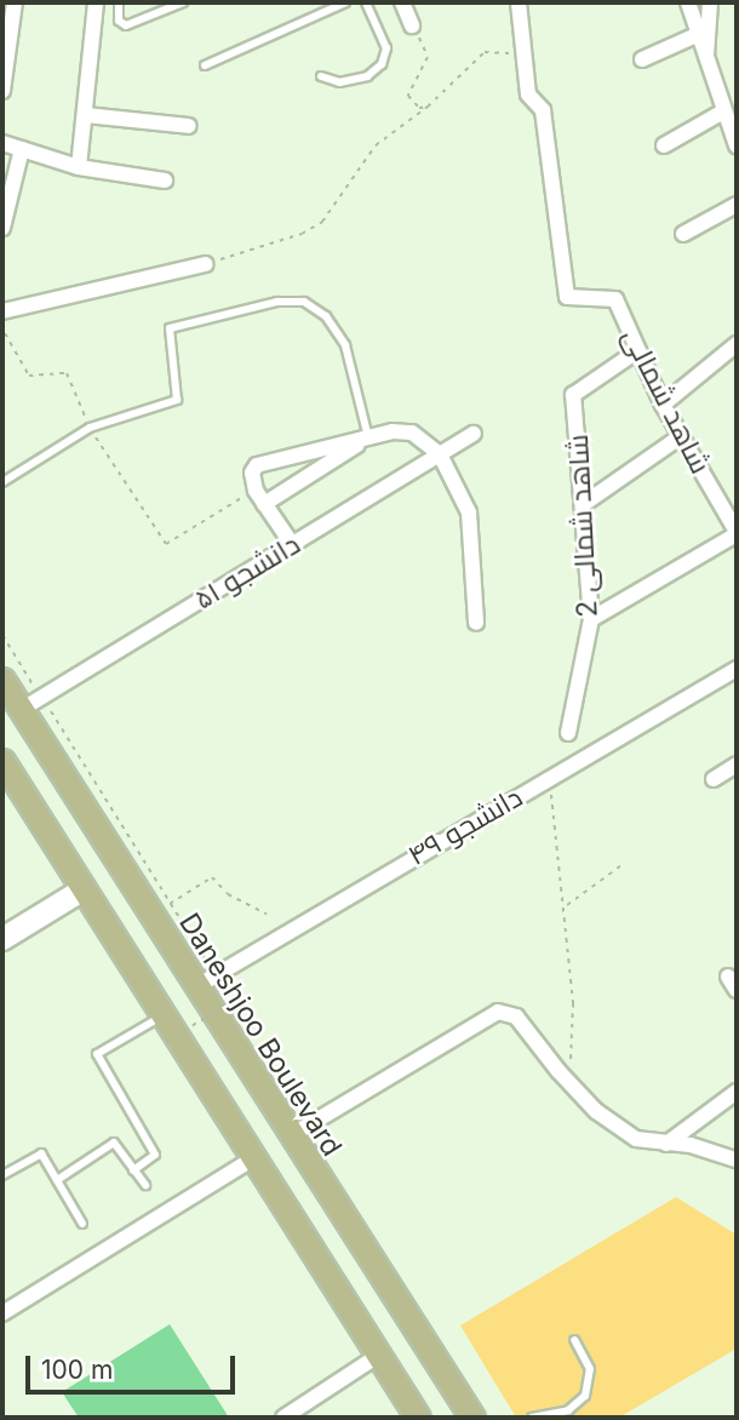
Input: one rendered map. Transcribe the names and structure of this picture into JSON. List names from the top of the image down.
{
  "streets": {
    "main road": ["Daneshjoo Boulevard"],
    "street": [
      "شاهد شمالی",
      "شاهد شمالی 2",
      "دانشجو ۵۱",
      "دانشجو ۴۹"
    ]
  },
  "crossings": [
    ["شاهد شمالی", "شاهد شمالی 2"],
    ["دانشجو ۵۱", "Daneshjoo Boulevard"],
    ["دانشجو ۴۹", "Daneshjoo Boulevard"]
  ],
  "scale_bar": "100 m"
}
